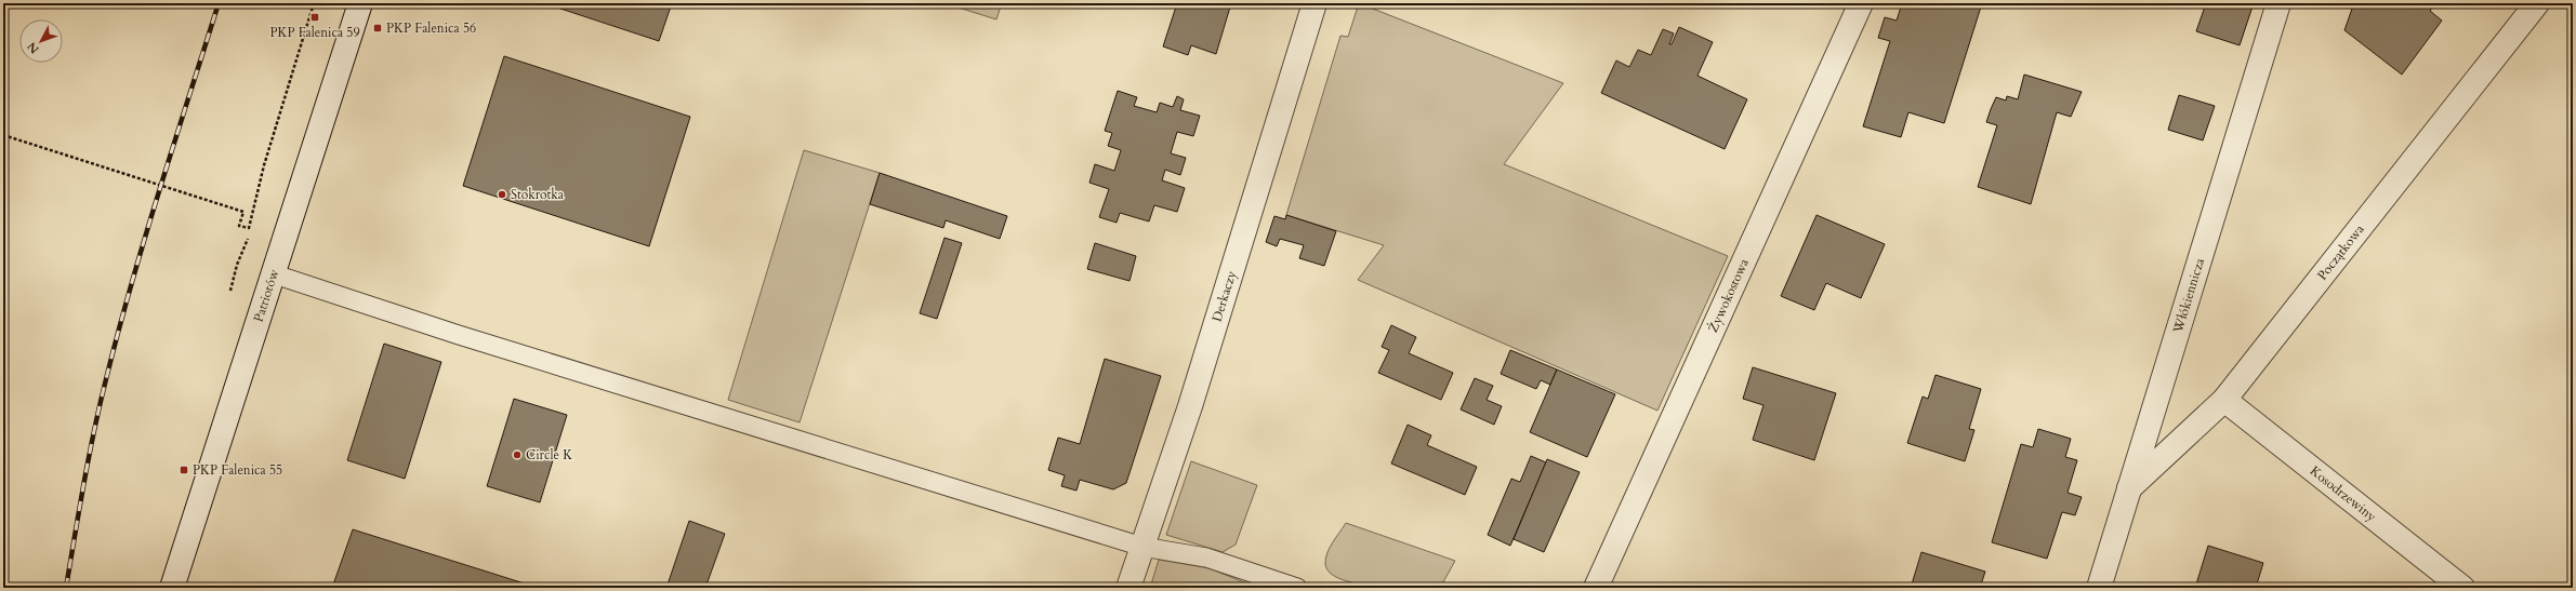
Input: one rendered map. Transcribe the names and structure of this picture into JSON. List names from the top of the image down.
{
  "streets": {
    "street": [
      "Początkowa",
      "Patriotów",
      "Włókiennicza",
      "Derkaczy",
      "Żywokostowa",
      "Kosodrzewiny"
    ]
  },
  "crossings": [
    ["Początkowa", "Włókiennicza"],
    ["Początkowa", "Kosodrzewiny"]
  ],
  "places": {
    "transit": ["PKP Falenica 59", "PKP Falenica 56", "PKP Falenica 55"],
    "other": ["Stokrotka", "Circle K"]
  },
  "north": "bottom left"
}
